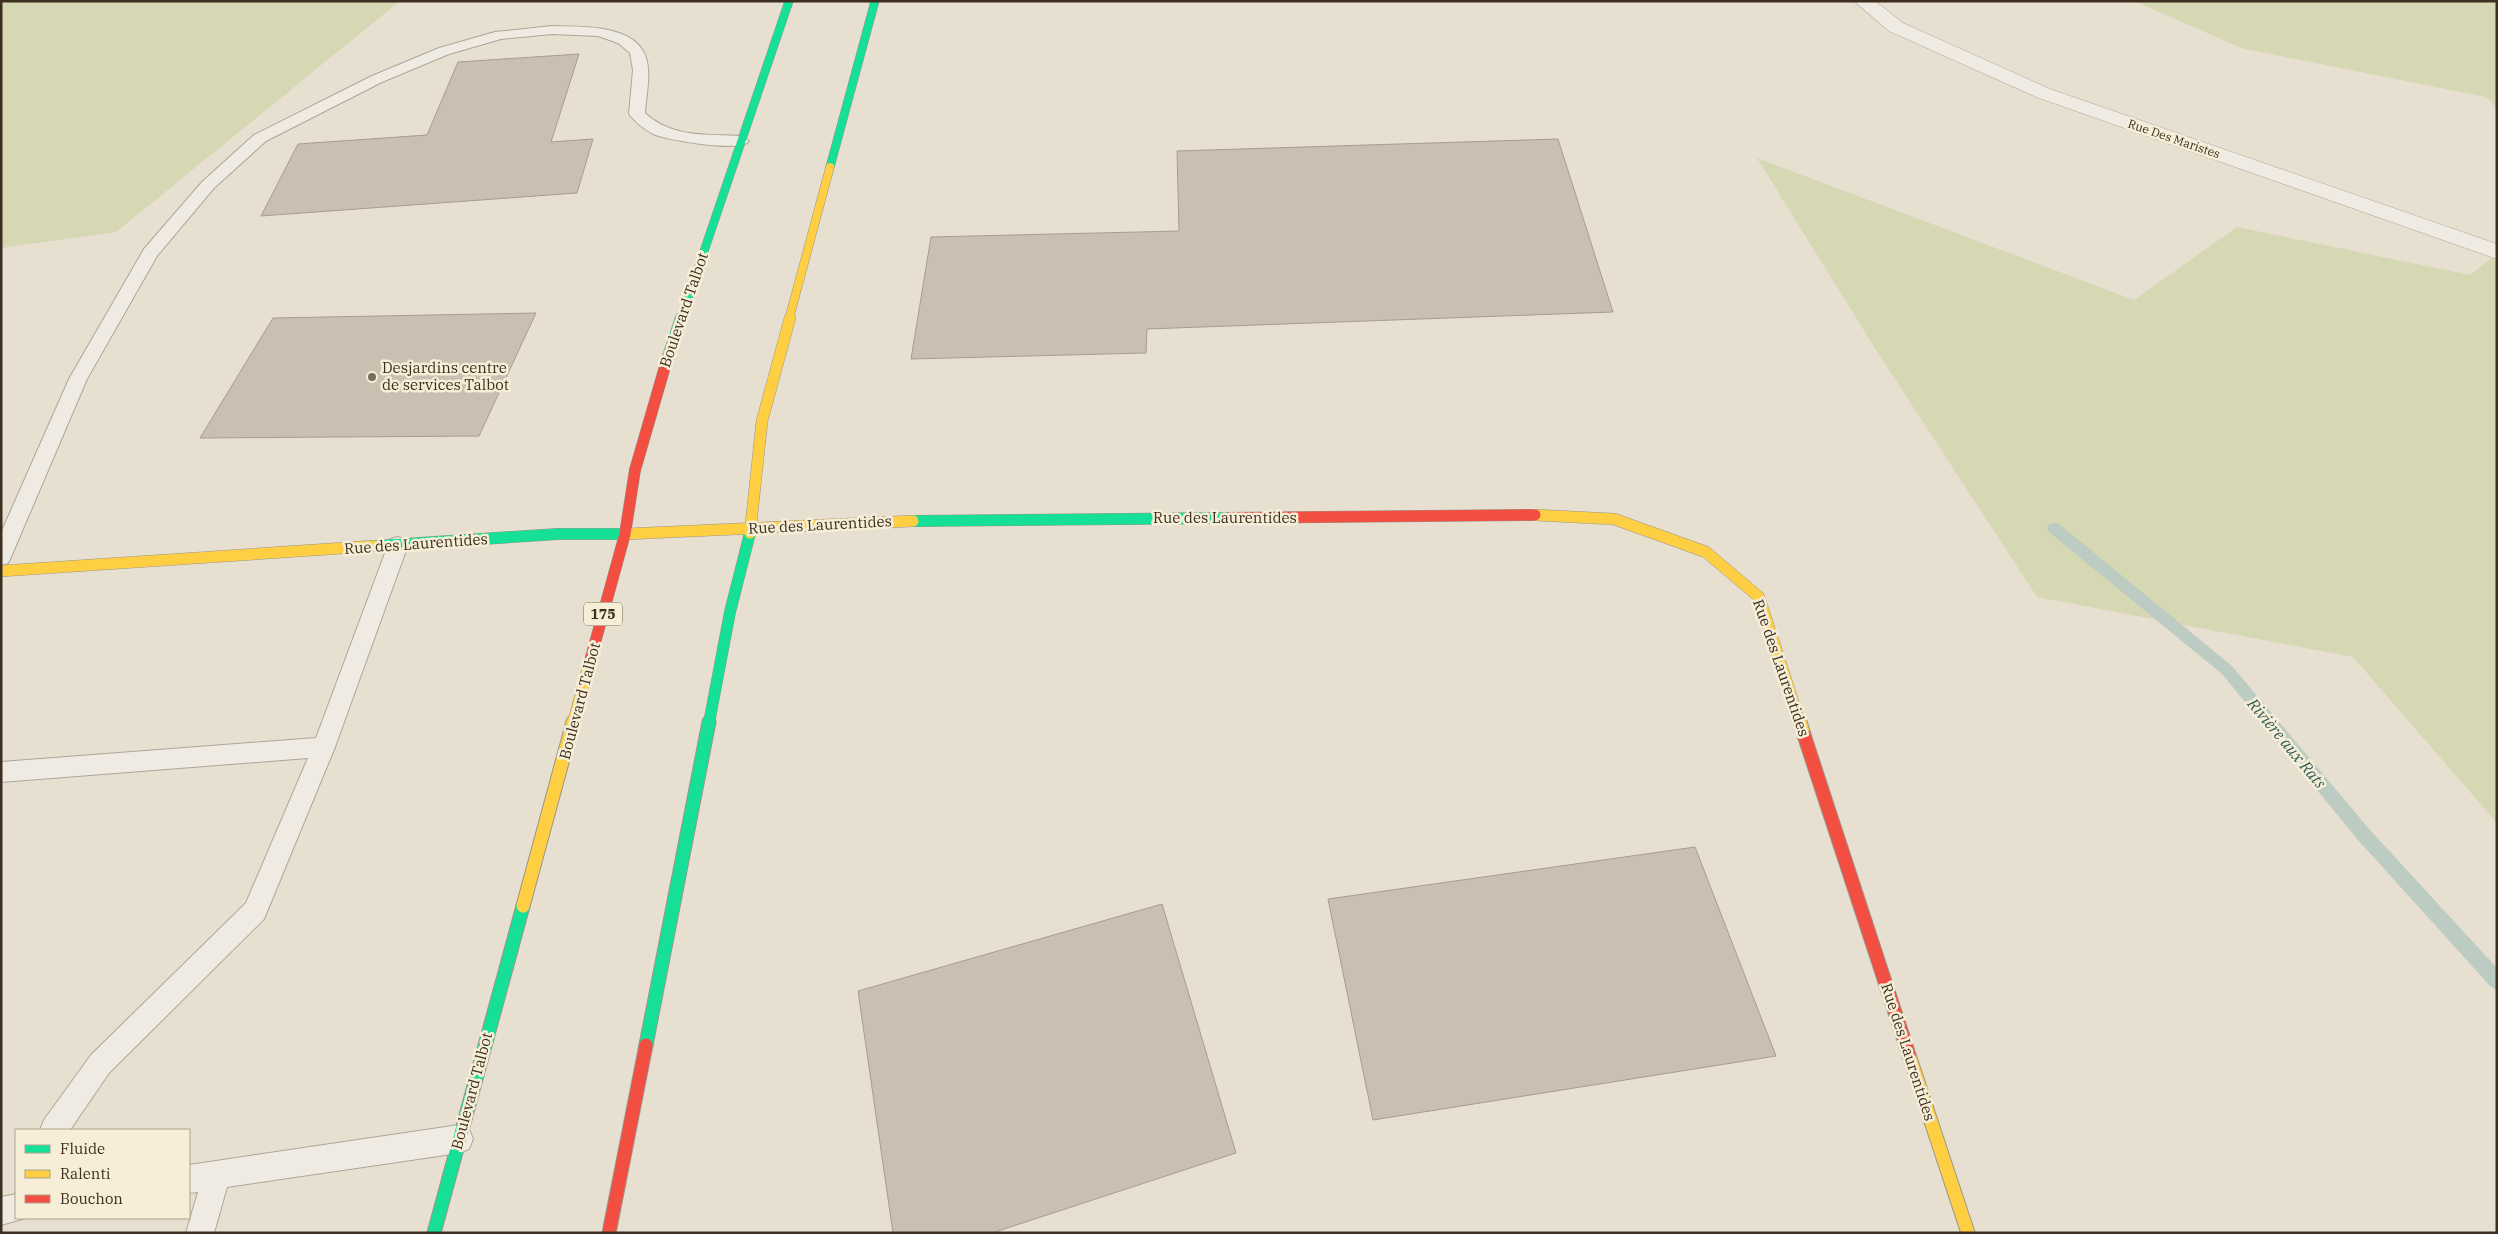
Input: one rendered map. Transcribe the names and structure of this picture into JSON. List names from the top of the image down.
{
  "streets": {
    "main road": ["Boulevard Talbot", "Rue des Laurentides", "175"],
    "street": ["Rue Des Maristes"]
  },
  "crossings": [
    ["Boulevard Talbot", "Rue des Laurentides"]
  ],
  "water": ["Rivière aux Rats"],
  "places": ["Desjardins centre de services Talbot"],
  "legend": ["Fluide", "Ralenti", "Bouchon"]
}
